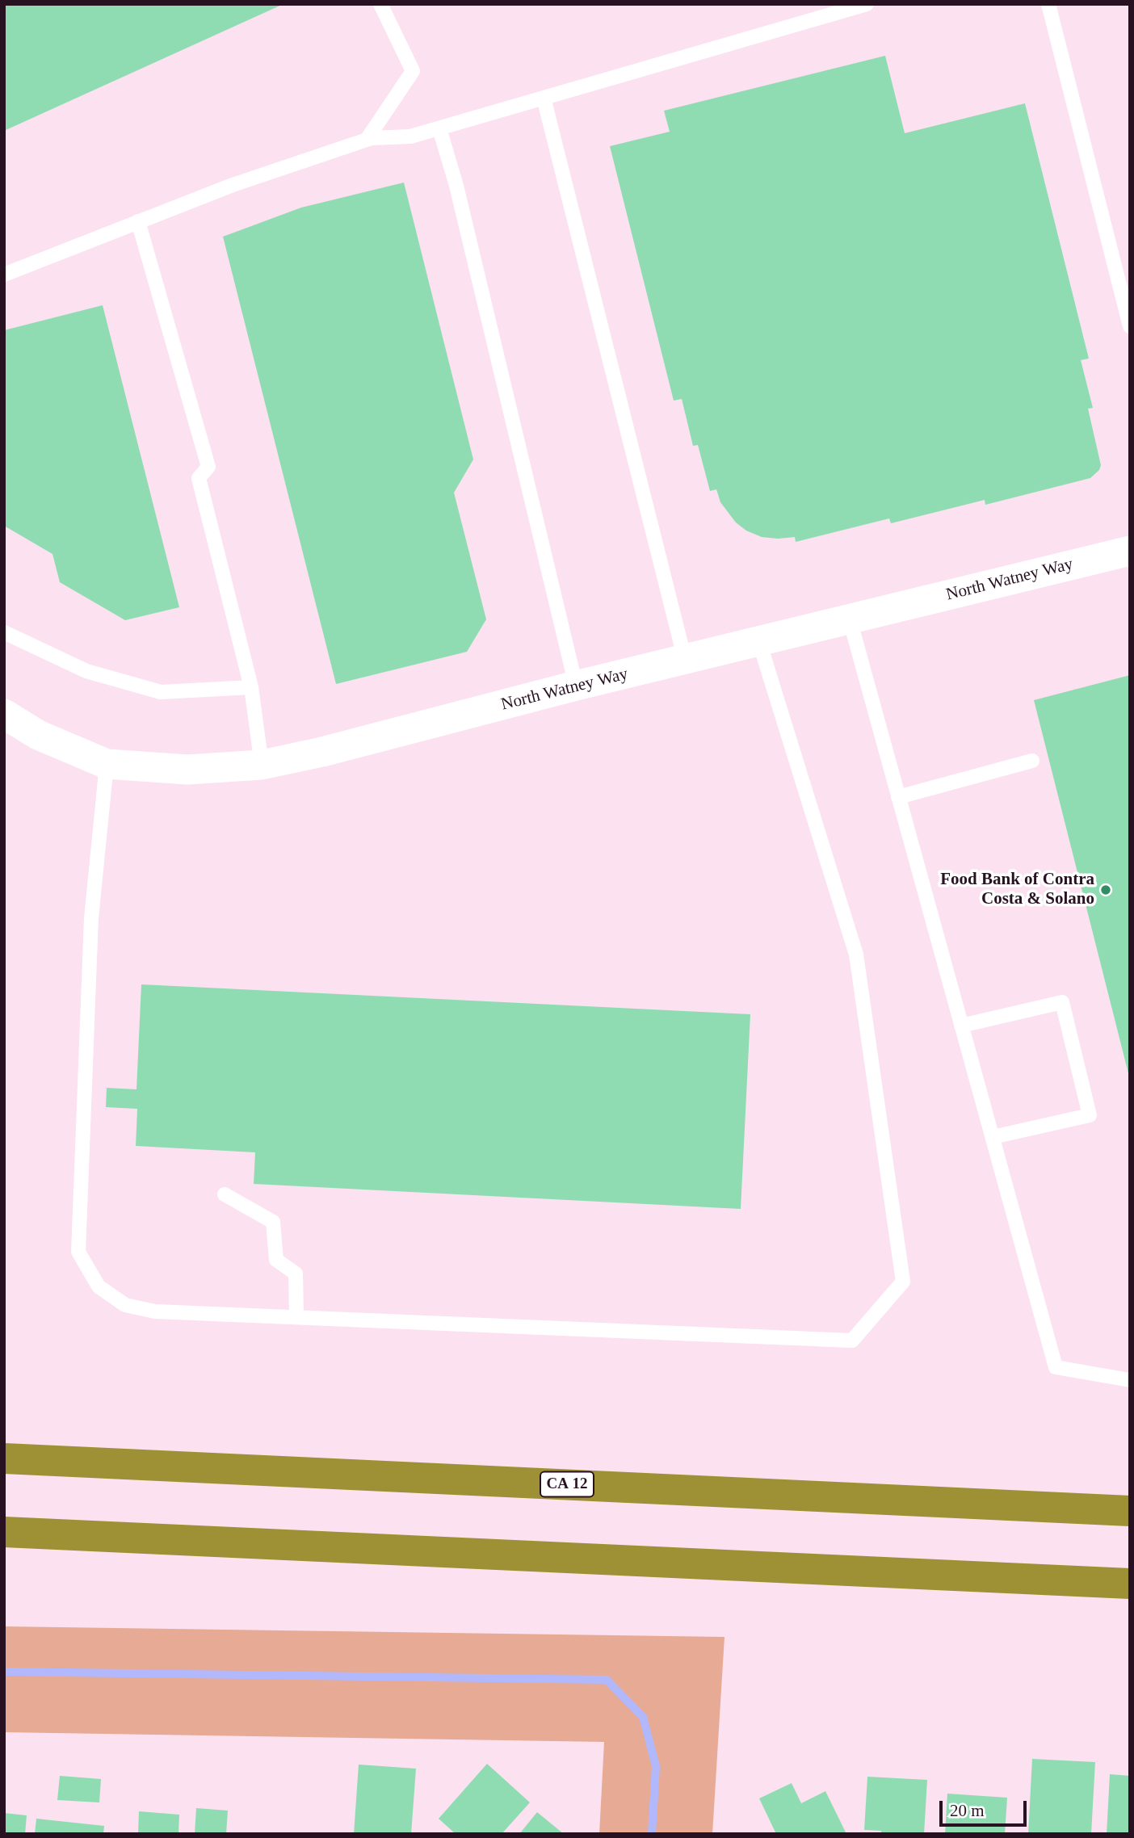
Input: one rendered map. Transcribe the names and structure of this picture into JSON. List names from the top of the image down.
{
  "streets": {
    "highway": ["CA 12"],
    "street": ["North Watney Way"]
  },
  "places": ["Food Bank of Contra Costa & Solano"],
  "scale_bar": "20 m"
}
